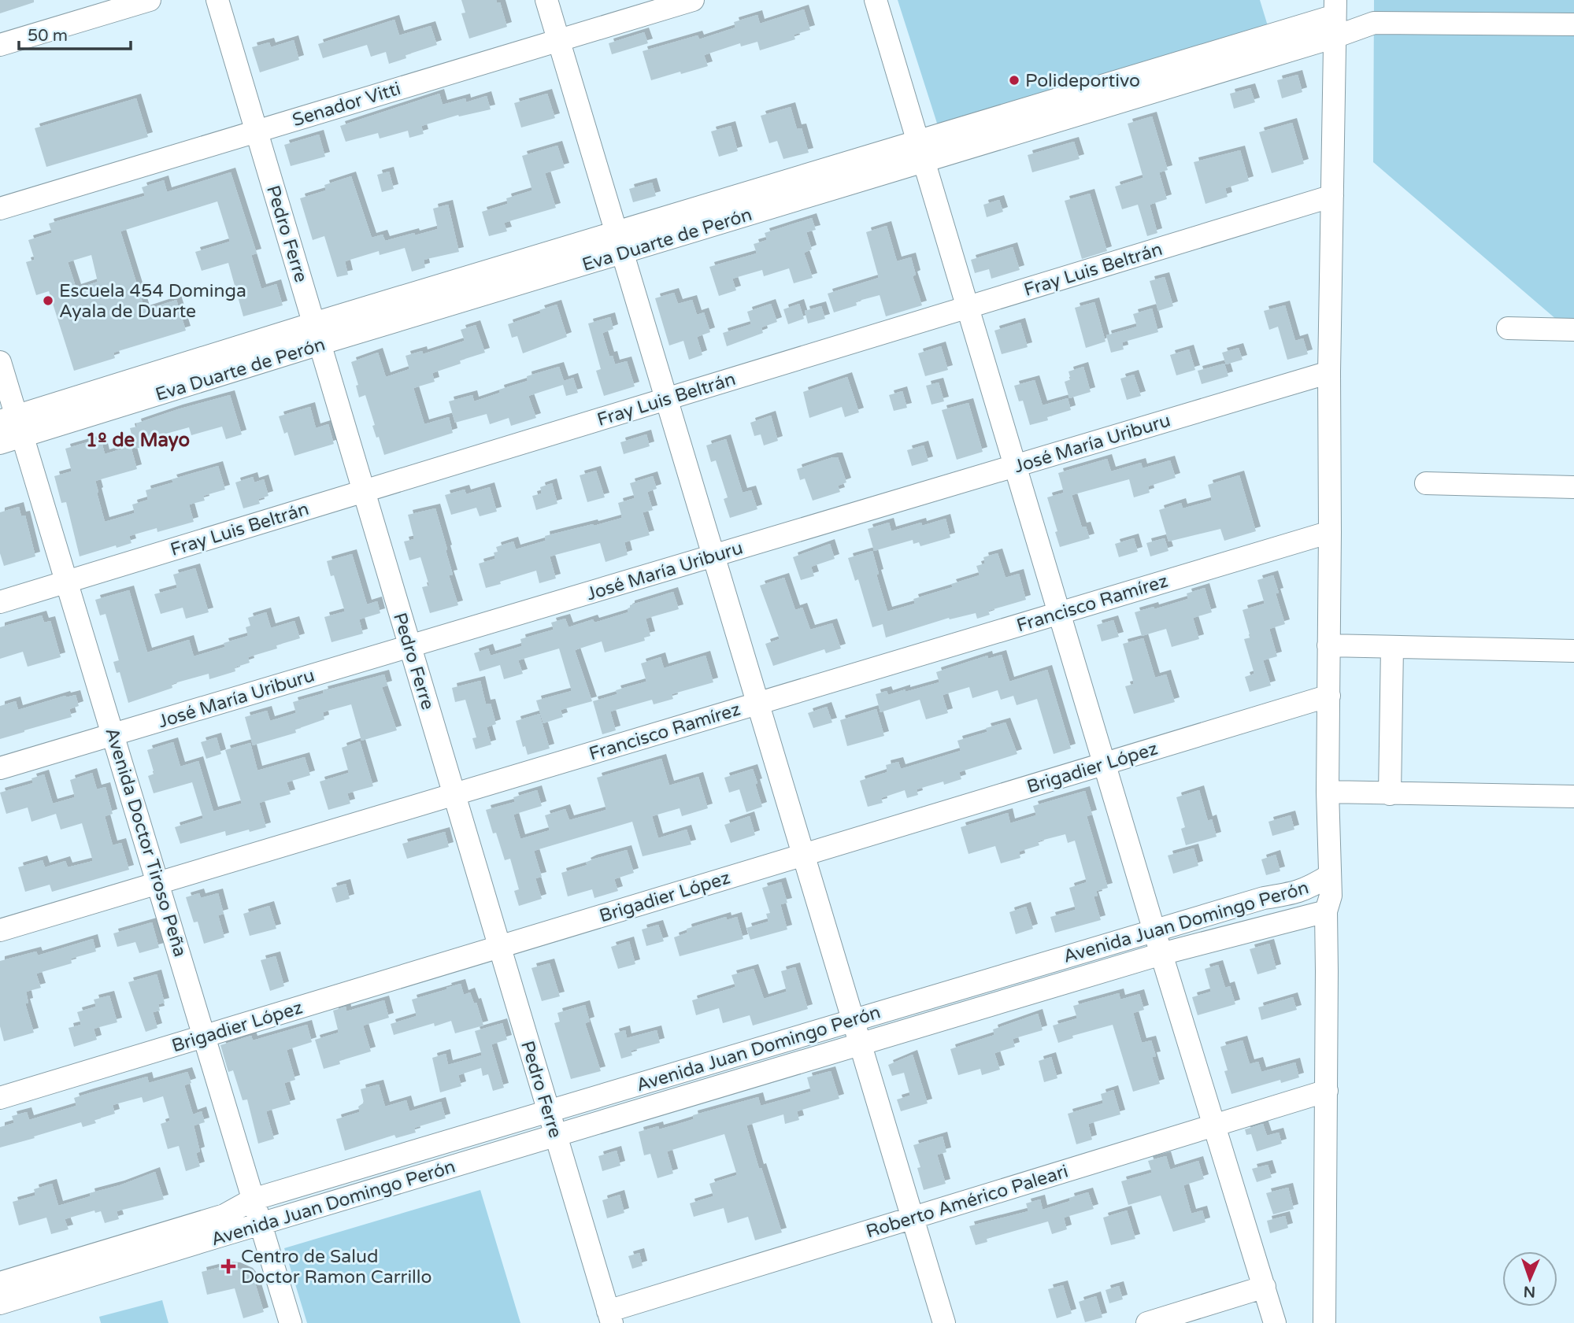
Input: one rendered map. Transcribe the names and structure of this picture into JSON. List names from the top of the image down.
{
  "streets": {
    "street": [
      "Senador Vitti",
      "Pedro Ferre",
      "Eva Duarte de Perón",
      "Fray Luis Beltrán",
      "José María Uriburu",
      "Francisco Ramírez",
      "Brigadier López",
      "Avenida Doctor Tiroso Peña",
      "Avenida Juan Domingo Perón",
      "Roberto Américo Paleari"
    ]
  },
  "crossings": [
    ["Senador Vitti", "Pedro Ferre"],
    ["Pedro Ferre", "Eva Duarte de Perón"],
    ["Pedro Ferre", "Fray Luis Beltrán"],
    ["Pedro Ferre", "José María Uriburu"],
    ["Pedro Ferre", "Francisco Ramírez"],
    ["Pedro Ferre", "Brigadier López"],
    ["Pedro Ferre", "Avenida Juan Domingo Perón"],
    ["Pedro Ferre", "Roberto Américo Paleari"],
    ["Eva Duarte de Perón", "Avenida Doctor Tiroso Peña"],
    ["Fray Luis Beltrán", "Avenida Doctor Tiroso Peña"],
    ["José María Uriburu", "Avenida Doctor Tiroso Peña"],
    ["Francisco Ramírez", "Avenida Doctor Tiroso Peña"],
    ["Brigadier López", "Avenida Doctor Tiroso Peña"],
    ["Avenida Doctor Tiroso Peña", "Avenida Juan Domingo Perón"]
  ],
  "districts": ["1º de Mayo"],
  "places": {
    "other": ["Polideportivo", "Escuela 454 Dominga Ayala de Duarte"],
    "health": ["Centro de Salud Doctor Ramon Carrillo"]
  },
  "scale_bar": "50 m",
  "north": "bottom"
}
